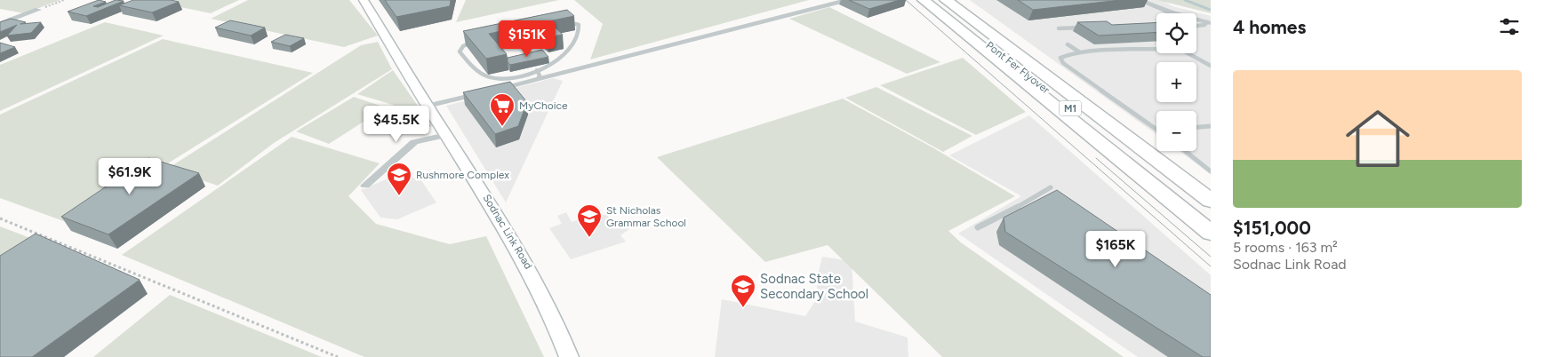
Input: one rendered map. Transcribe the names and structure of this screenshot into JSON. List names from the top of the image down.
{
  "streets": {
    "highway": ["Pont Fer Flyover", "M1"],
    "main road": ["Sodnac Link Road"]
  },
  "places": {
    "supermarket": ["MyChoice"],
    "school or university": ["Rushmore Complex", "St Nicholas Grammar School", "Sodnac State Secondary School"]
  },
  "page": {
    "heading": "4 homes",
    "map_buttons": ["+", "−"],
    "price": [
      "$151K",
      "$45.5K",
      "$61.9K",
      "$165K"
    ],
    "list": [
      {
        "name": "$151,000",
        "note": "5 rooms · 163 m² · Sodnac Link Road"
      }
    ]
  }
}
